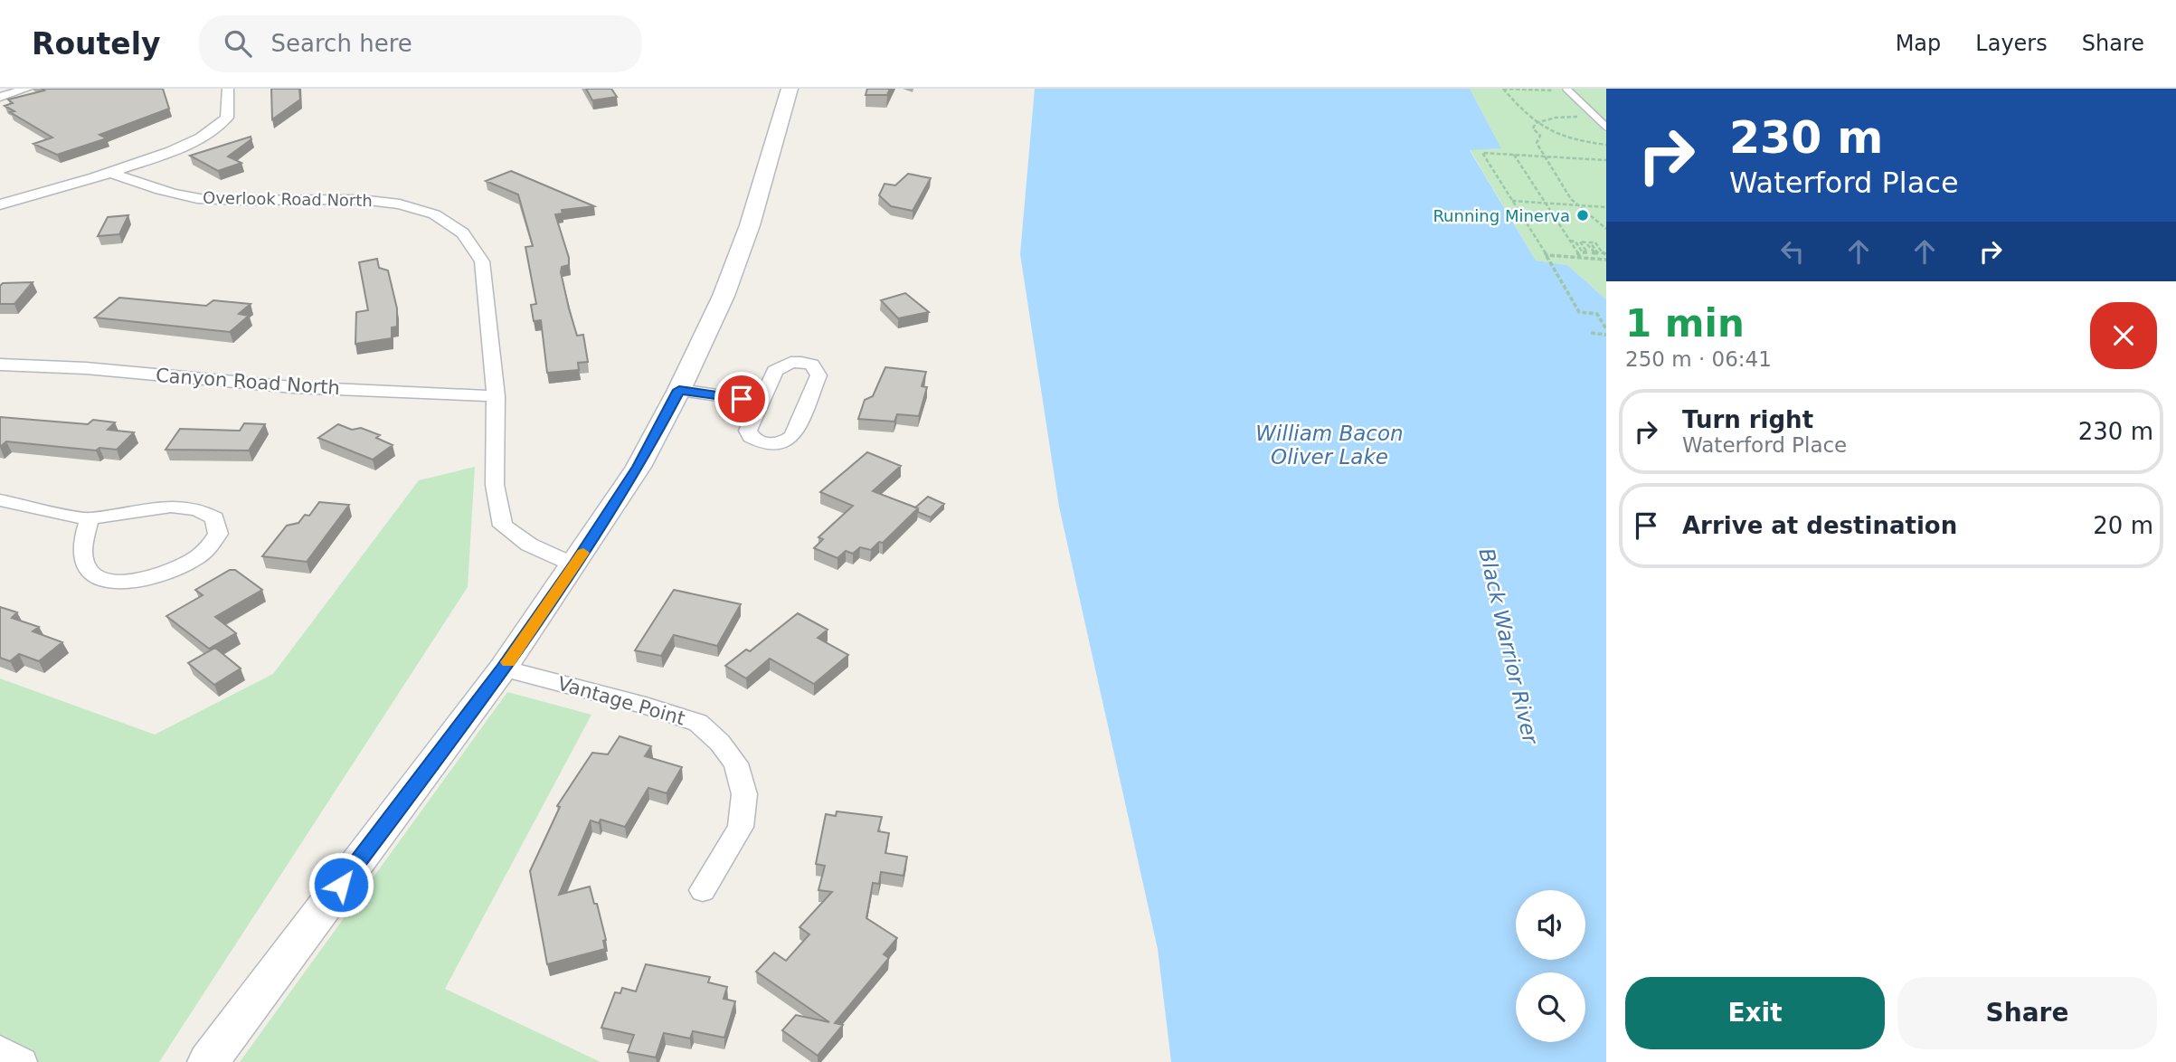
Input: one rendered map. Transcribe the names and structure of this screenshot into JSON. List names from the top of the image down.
{
  "streets": {
    "street": ["Overlook Road North", "Canyon Road North", "Vantage Point"]
  },
  "crossings": [
    ["Overlook Road North", "Canyon Road North"]
  ],
  "water": ["William Bacon Oliver Lake", "Black Warrior River"],
  "places": ["Running Minerva"],
  "page": {
    "header": "Routely",
    "search": "Search here",
    "nav": ["Map", "Layers", "Share"],
    "turn": ["230 m", "Waterford Place"],
    "heading": ["1 min", "250 m · 06:41"],
    "list": [
      {
        "name": "Turn right",
        "note": "Waterford Place",
        "value": "230 m"
      },
      {
        "name": "Arrive at destination",
        "value": "20 m"
      }
    ],
    "buttons": ["Exit", "Share"]
  }
}
